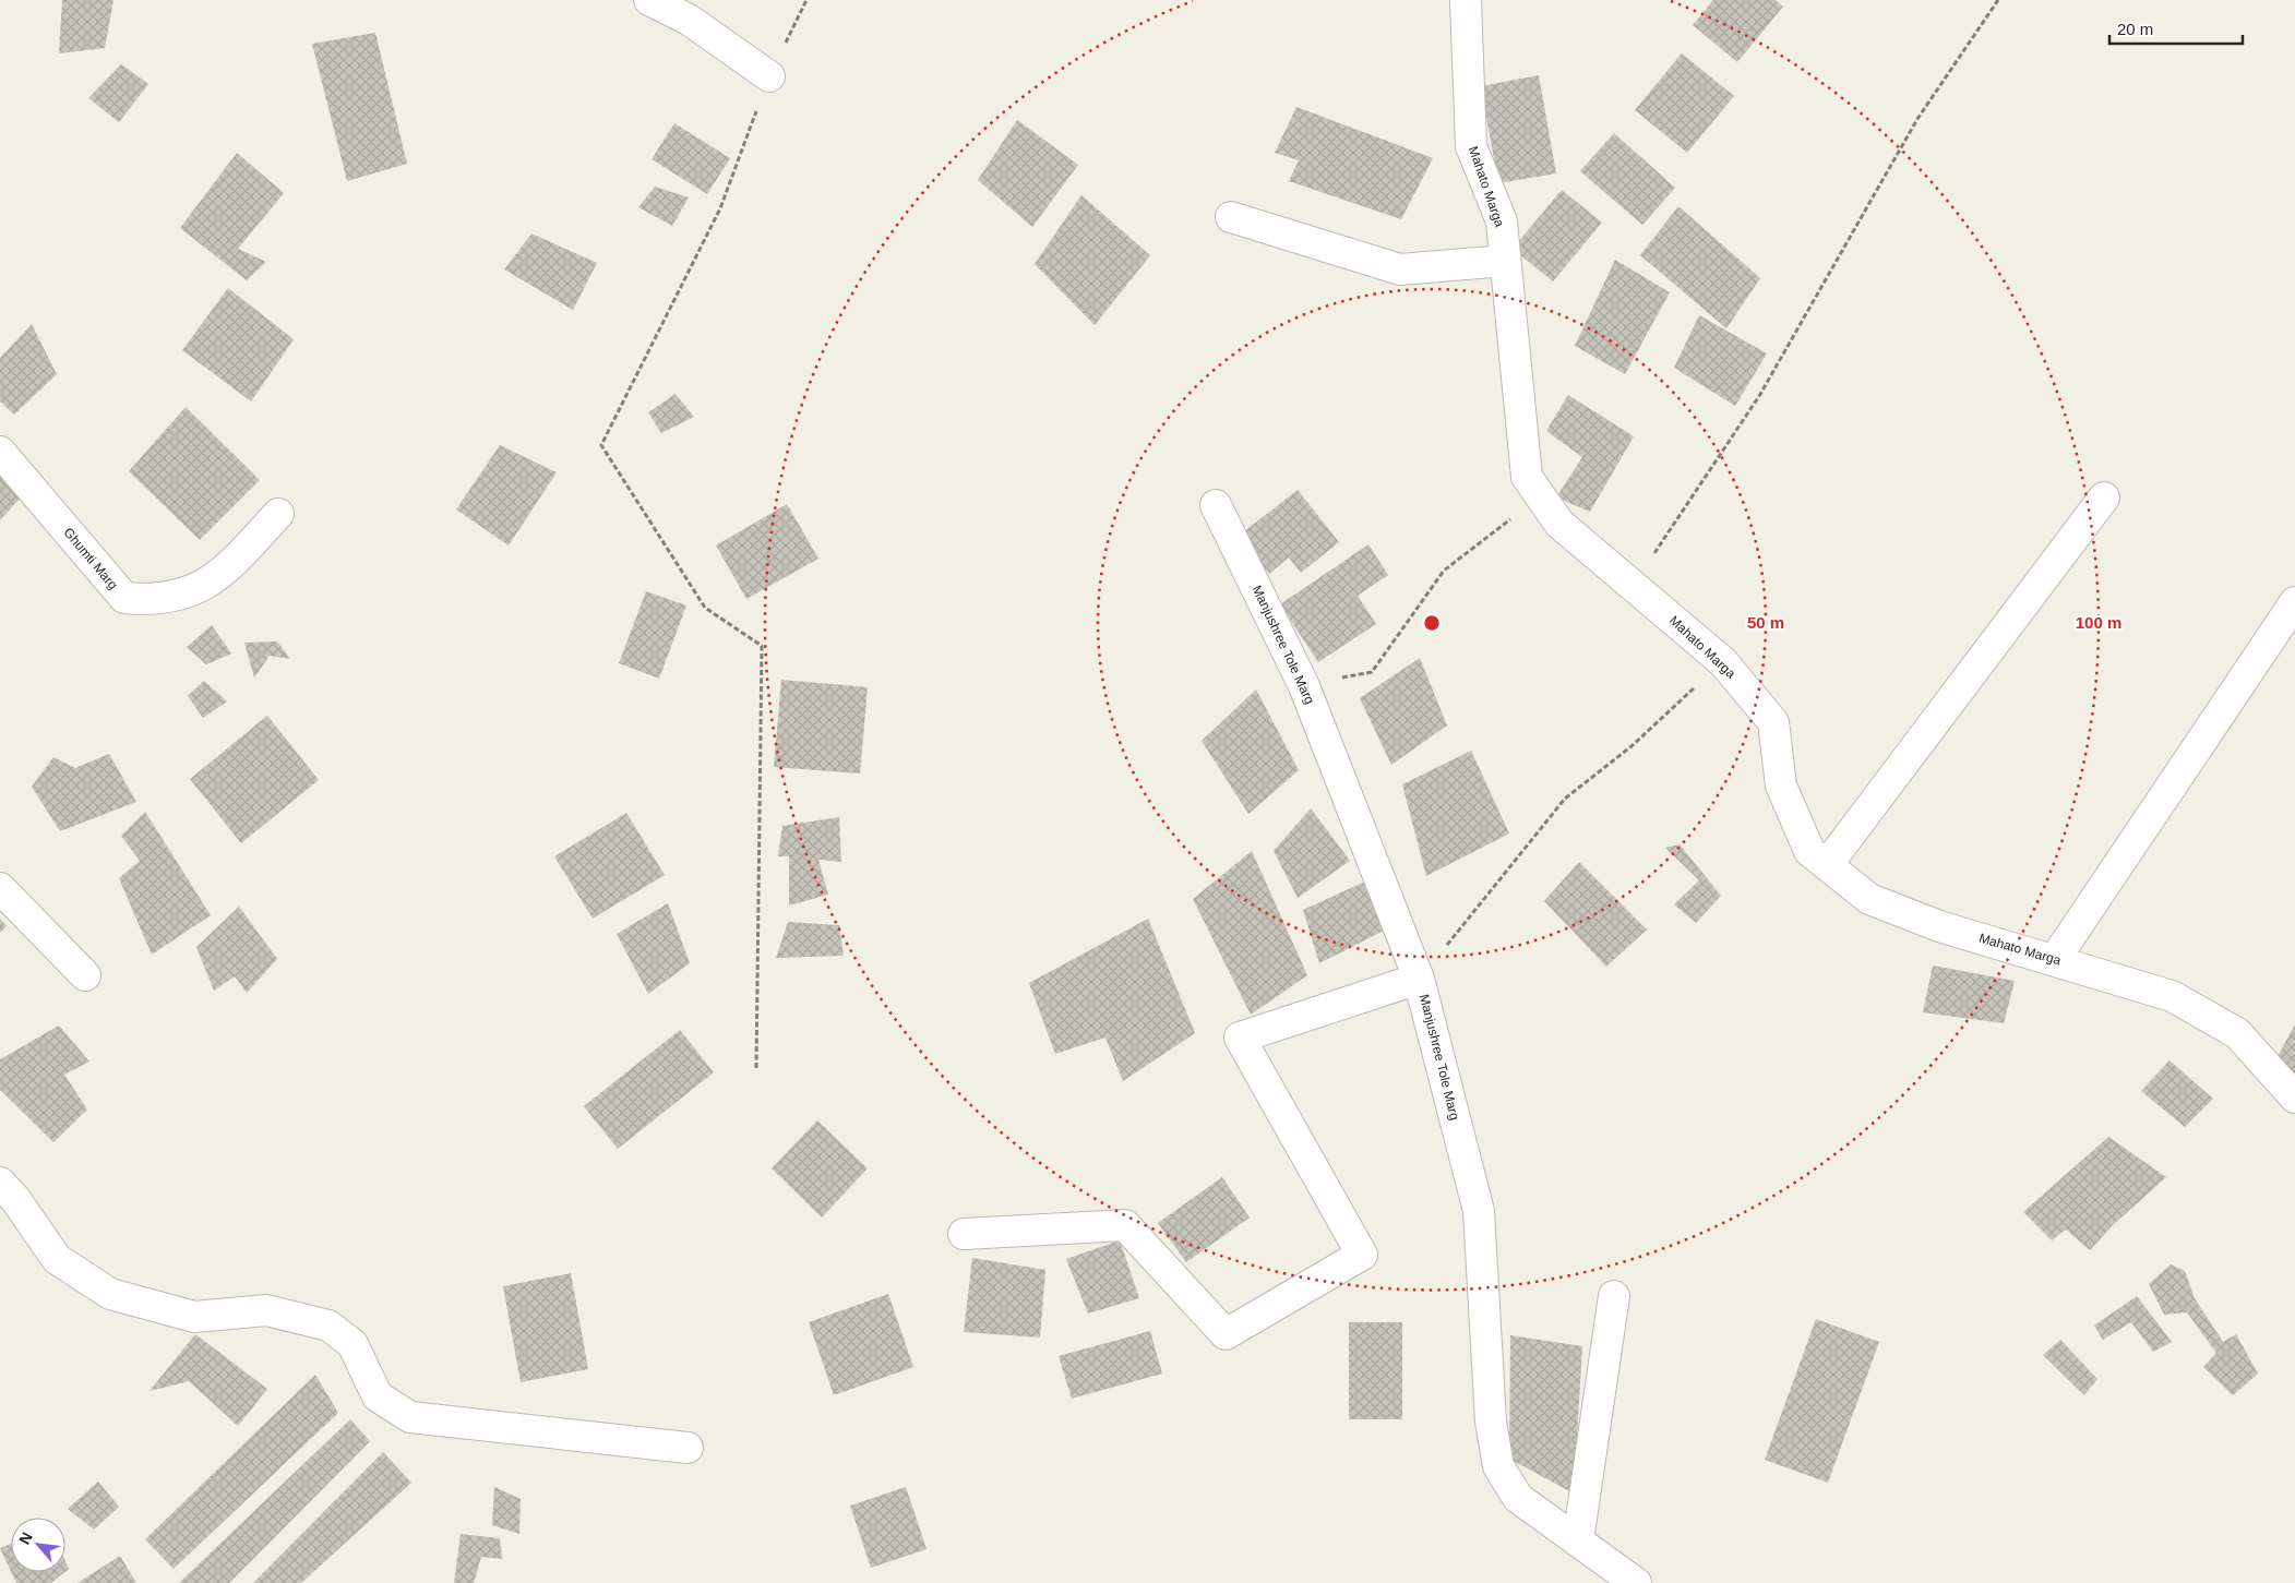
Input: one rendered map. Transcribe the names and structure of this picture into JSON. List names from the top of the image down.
{
  "streets": {
    "street": ["Mahato Marga", "Ghumti Marg", "Manjushree Tole Marg"]
  },
  "scale_bar": "20 m",
  "north": "top left",
  "rings": ["50 m", "100 m"]
}
